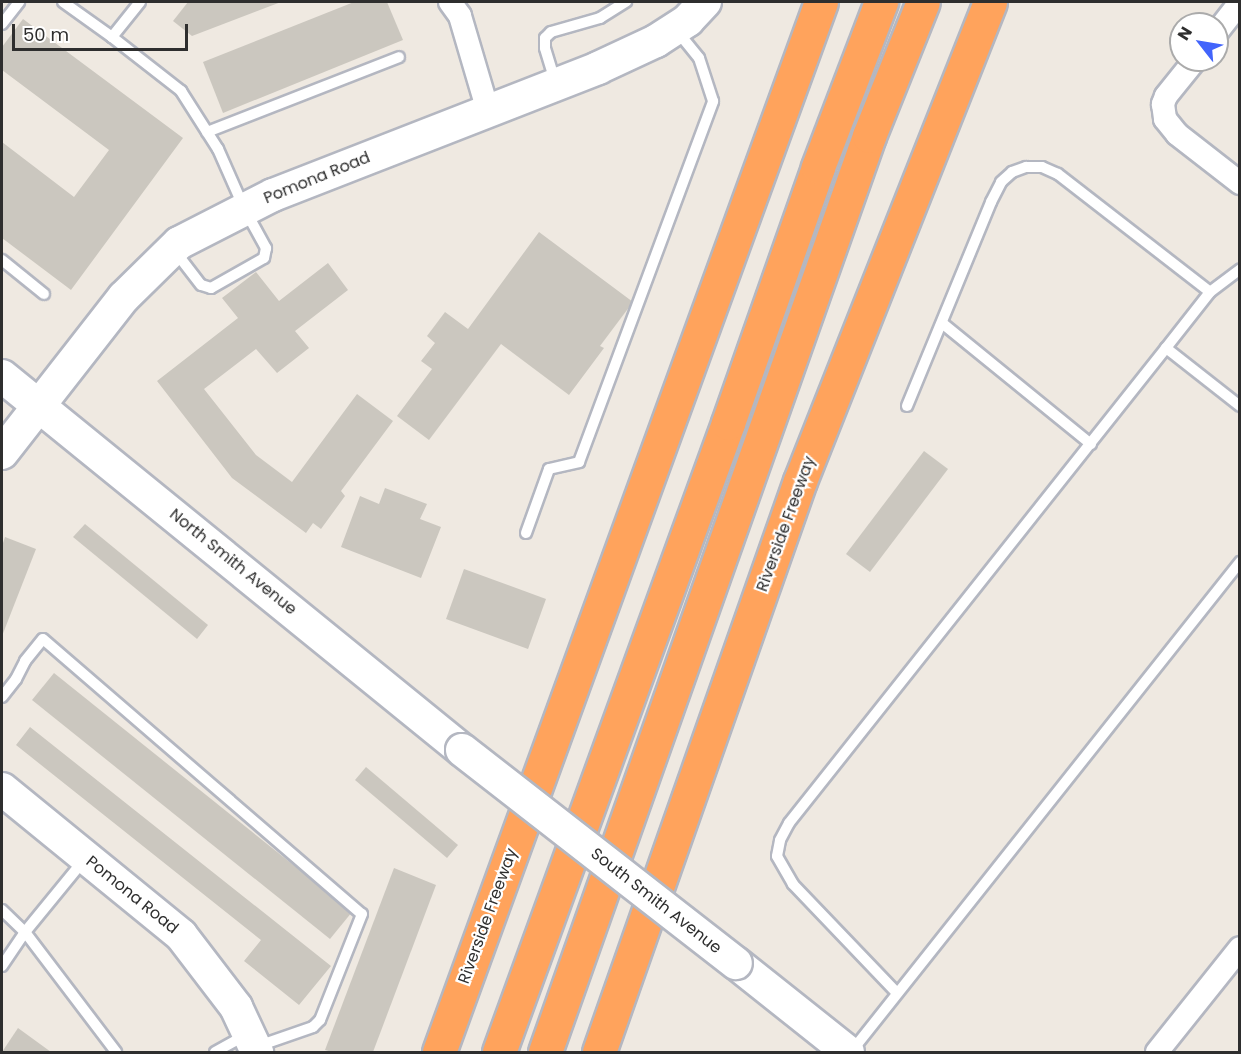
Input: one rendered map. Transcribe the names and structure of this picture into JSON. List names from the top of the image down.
{
  "streets": {
    "highway": ["Riverside Freeway"],
    "main road": ["Pomona Road", "North Smith Avenue", "South Smith Avenue"]
  },
  "crossings": [
    ["Pomona Road", "North Smith Avenue"],
    ["North Smith Avenue", "South Smith Avenue"]
  ],
  "scale_bar": "50 m",
  "north": "top left"
}
